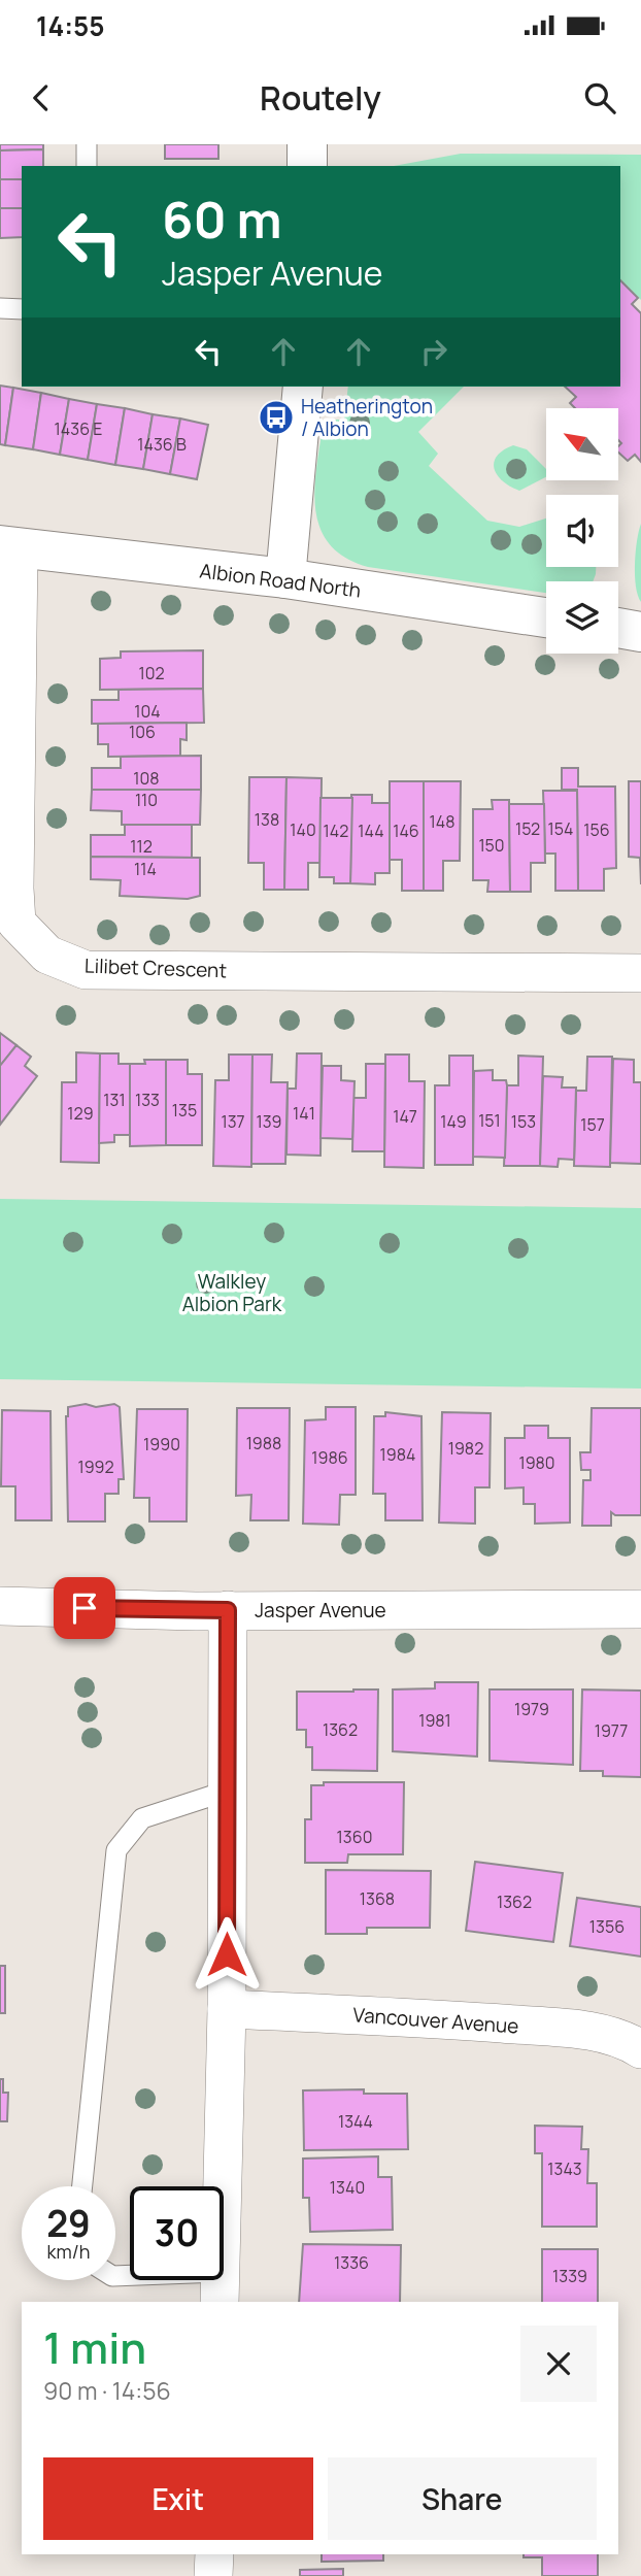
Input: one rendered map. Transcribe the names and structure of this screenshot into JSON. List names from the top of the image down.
{
  "streets": {
    "street": [
      "Albion Road North",
      "Lilibet Crescent",
      "Jasper Avenue",
      "Vancouver Avenue"
    ]
  },
  "crossings": [
    ["Albion Road North", "Lilibet Crescent"]
  ],
  "parks": ["Walkley Albion Park"],
  "places": {
    "bus stop": ["Heatherington / Albion"]
  },
  "house_numbers": [
    "1436 E",
    "1436 B",
    "102",
    "104",
    "106",
    "108",
    "110",
    "138",
    "148",
    "152",
    "154",
    "140",
    "156",
    "142",
    "144",
    "146",
    "150",
    "112",
    "114",
    "131",
    "133",
    "135",
    "129",
    "141",
    "147",
    "151",
    "137",
    "139",
    "149",
    "153",
    "157",
    "1988",
    "1990",
    "1982",
    "1984",
    "1986",
    "1980",
    "1992",
    "1979",
    "1981",
    "1362",
    "1977",
    "1360",
    "1368",
    "1362",
    "1356",
    "1344",
    "1343",
    "1340",
    "1336",
    "1339"
  ],
  "north": "top left",
  "page": {
    "status": "14:55",
    "header": "Routely",
    "turn": ["60 m", "Jasper Avenue"],
    "speed": "29 km/h",
    "limit": "30",
    "heading": ["1 min", "90 m · 14:56"],
    "buttons": ["Exit", "Share"]
  }
}
